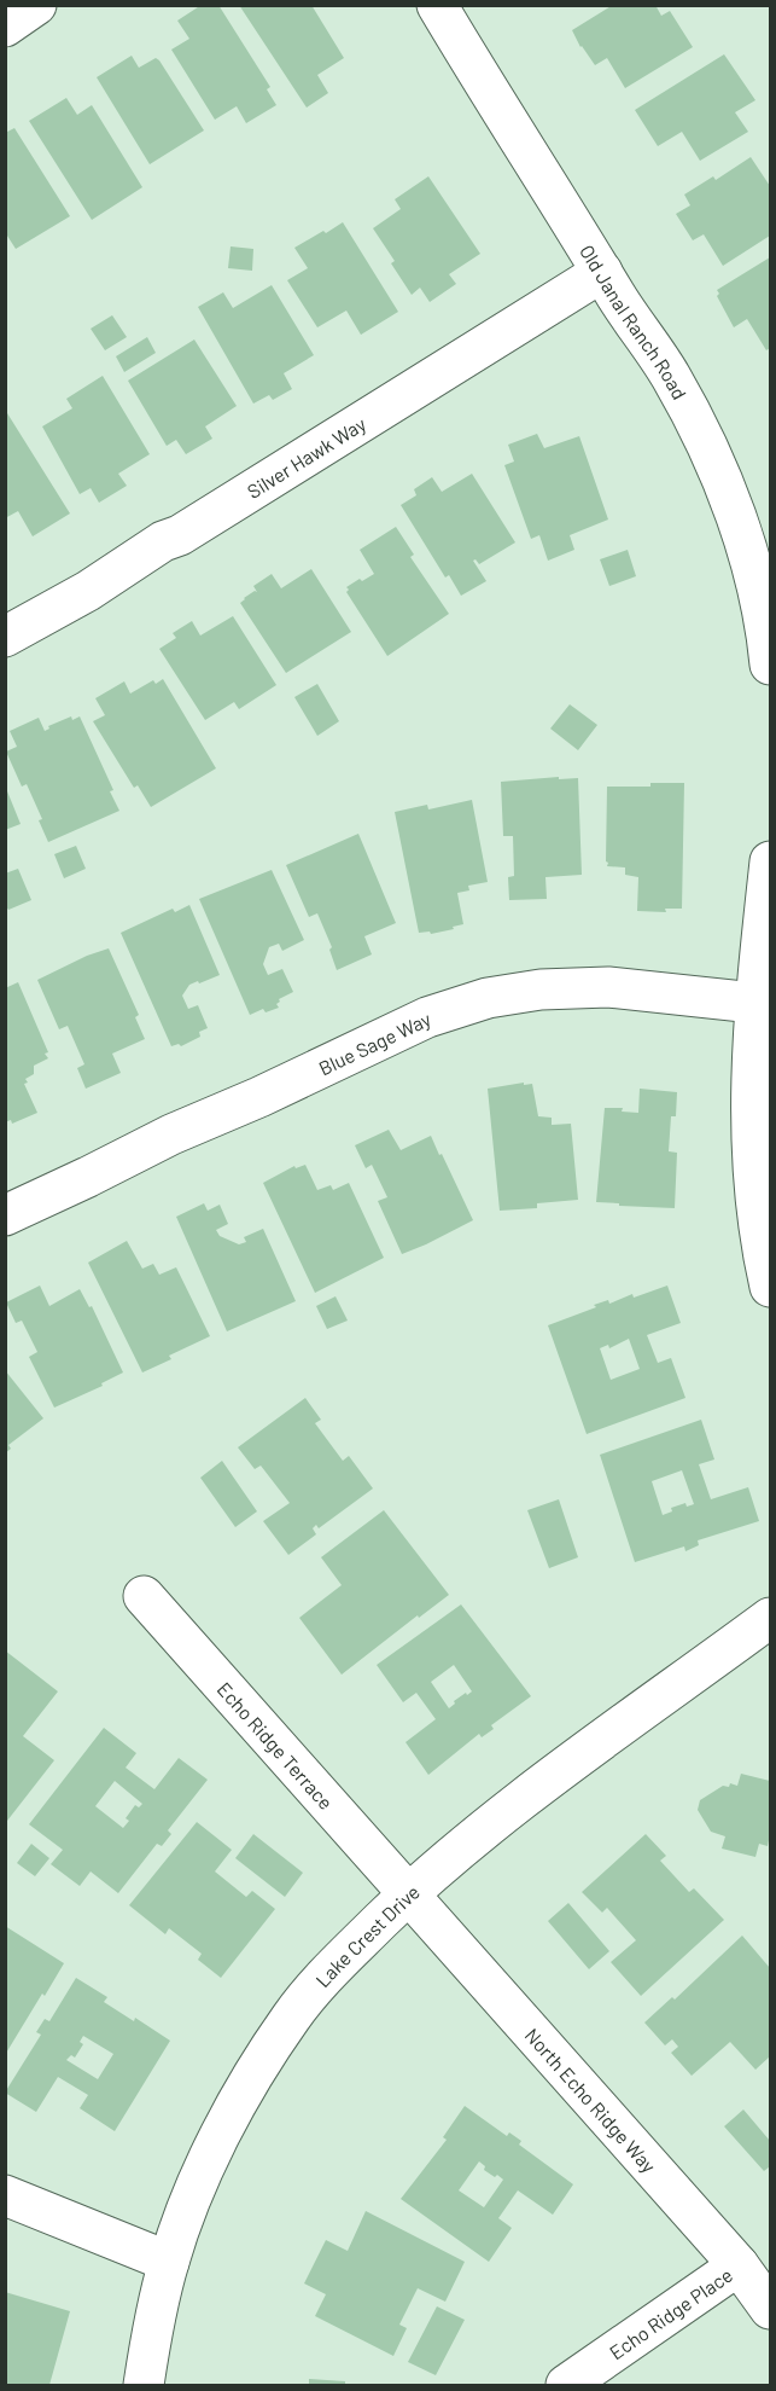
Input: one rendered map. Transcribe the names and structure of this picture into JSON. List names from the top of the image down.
{
  "streets": {
    "street": [
      "Old Janal Ranch Road",
      "Silver Hawk Way",
      "Blue Sage Way",
      "Echo Ridge Terrace",
      "Lake Crest Drive",
      "North Echo Ridge Way",
      "Echo Ridge Place"
    ]
  },
  "crossings": [
    ["Old Janal Ranch Road", "Silver Hawk Way"],
    ["Echo Ridge Terrace", "Lake Crest Drive"],
    ["Echo Ridge Terrace", "North Echo Ridge Way"],
    ["Lake Crest Drive", "North Echo Ridge Way"],
    ["North Echo Ridge Way", "Echo Ridge Place"]
  ]
}
